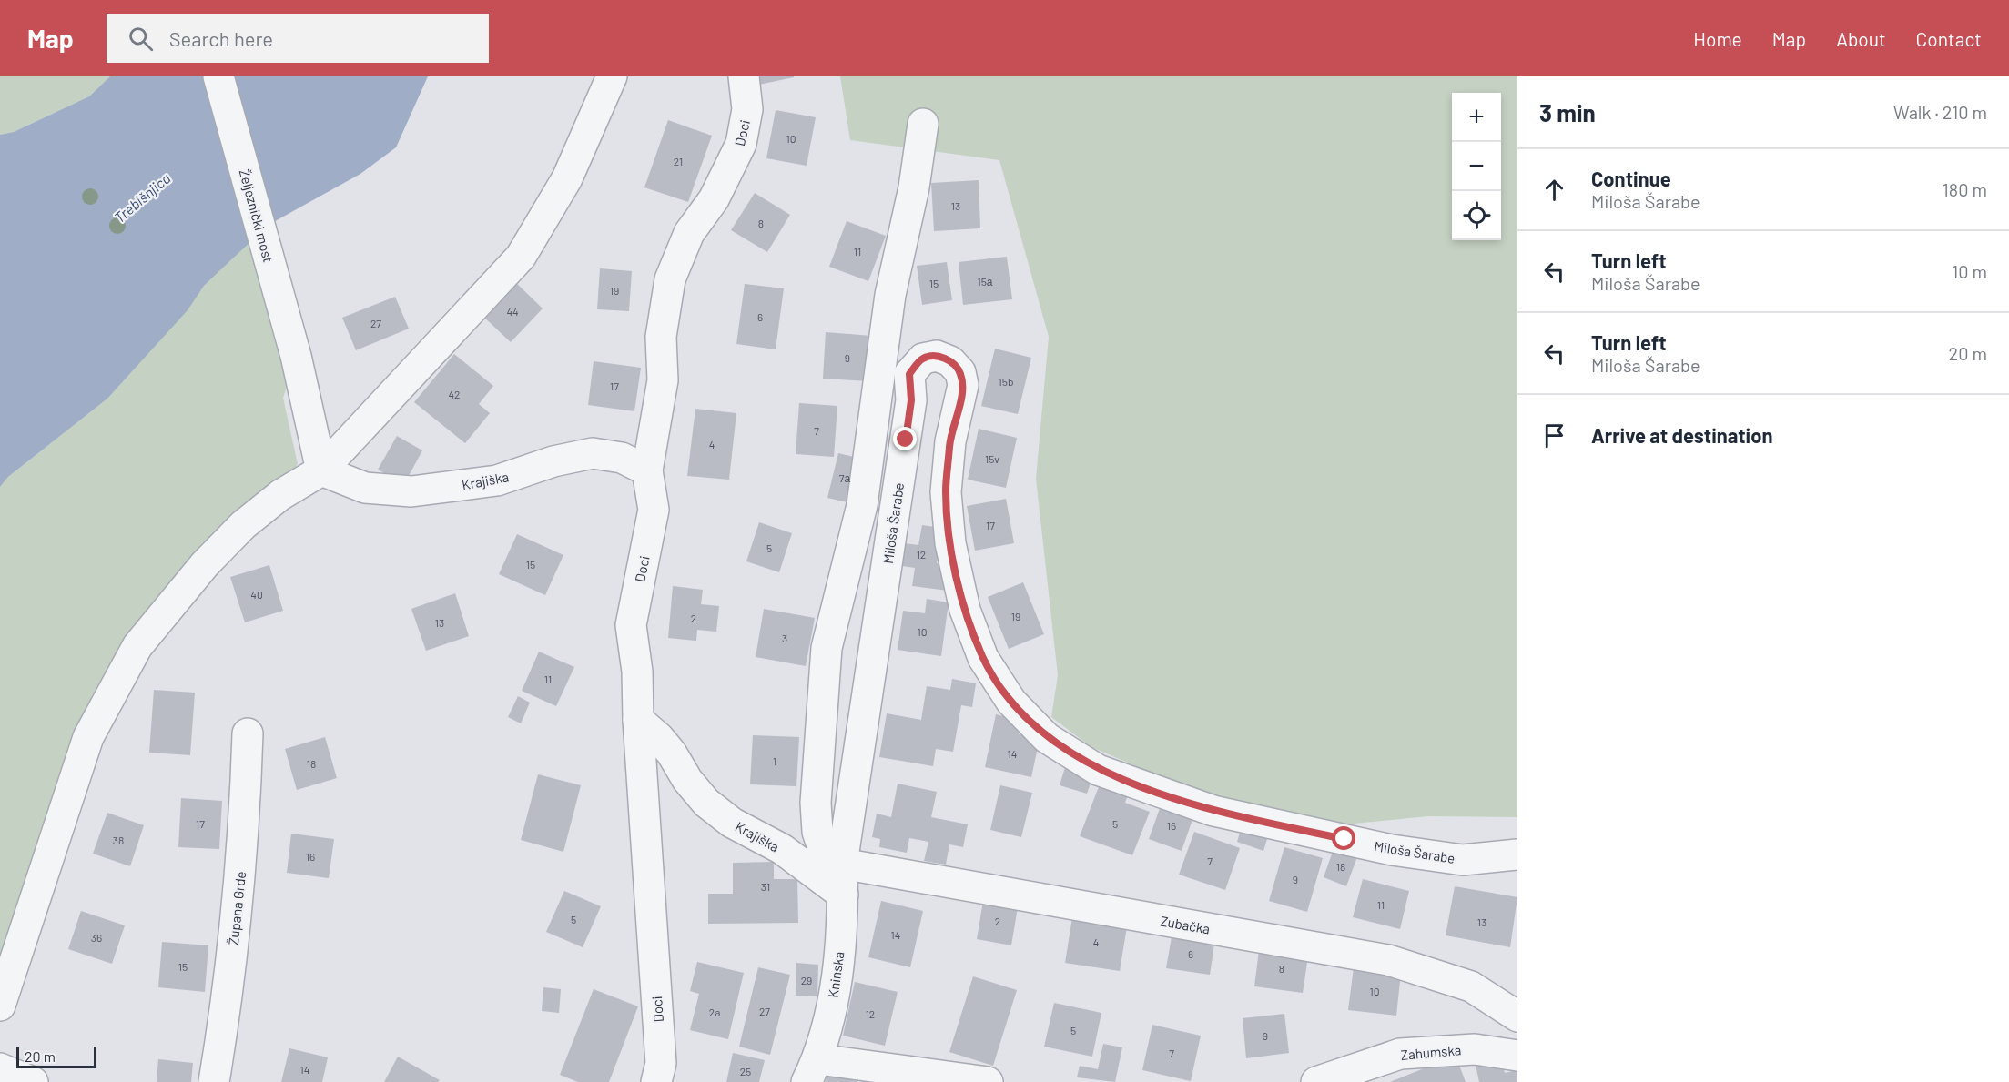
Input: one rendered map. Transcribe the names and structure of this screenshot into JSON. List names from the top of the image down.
{
  "streets": {
    "street": [
      "Doci",
      "Željeznički most",
      "Krajiška",
      "Miloša Šarabe",
      "Župana Grde",
      "Zubačka",
      "Kninska",
      "Zahumska"
    ]
  },
  "crossings": [
    ["Doci", "Krajiška"],
    ["Željeznički most", "Krajiška"],
    ["Krajiška", "Kninska"],
    ["Miloša Šarabe", "Zubačka"],
    ["Miloša Šarabe", "Kninska"],
    ["Zubačka", "Kninska"]
  ],
  "water": ["Trebišnjica"],
  "house_numbers": [
    "10",
    "21",
    "13",
    "8",
    "11",
    "15а",
    "15",
    "19",
    "44",
    "6",
    "27",
    "9",
    "15b",
    "17",
    "42",
    "7",
    "4",
    "15v",
    "7а",
    "17",
    "5",
    "12",
    "15",
    "40",
    "19",
    "2",
    "13",
    "10",
    "3",
    "11",
    "14",
    "1",
    "18",
    "17",
    "5",
    "16",
    "38",
    "16",
    "7",
    "18",
    "9",
    "31",
    "11",
    "5",
    "2",
    "13",
    "14",
    "36",
    "4",
    "6",
    "15",
    "8",
    "29",
    "10",
    "27",
    "2a",
    "12",
    "5",
    "9",
    "7",
    "14",
    "25"
  ],
  "scale_bar": "20 m",
  "page": {
    "header": "Map",
    "search": "Search here",
    "nav": [
      "Home",
      "Map",
      "About",
      "Contact"
    ],
    "heading": ["3 min", "Walk · 210 m"],
    "map_buttons": ["+", "−"],
    "list": [
      ["Continue", "Miloša Šarabe", "180 m"],
      ["Turn left", "Miloša Šarabe", "10 m"],
      ["Turn left", "Miloša Šarabe", "20 m"],
      "Arrive at destination"
    ],
    "scale": "20 m"
  }
}
